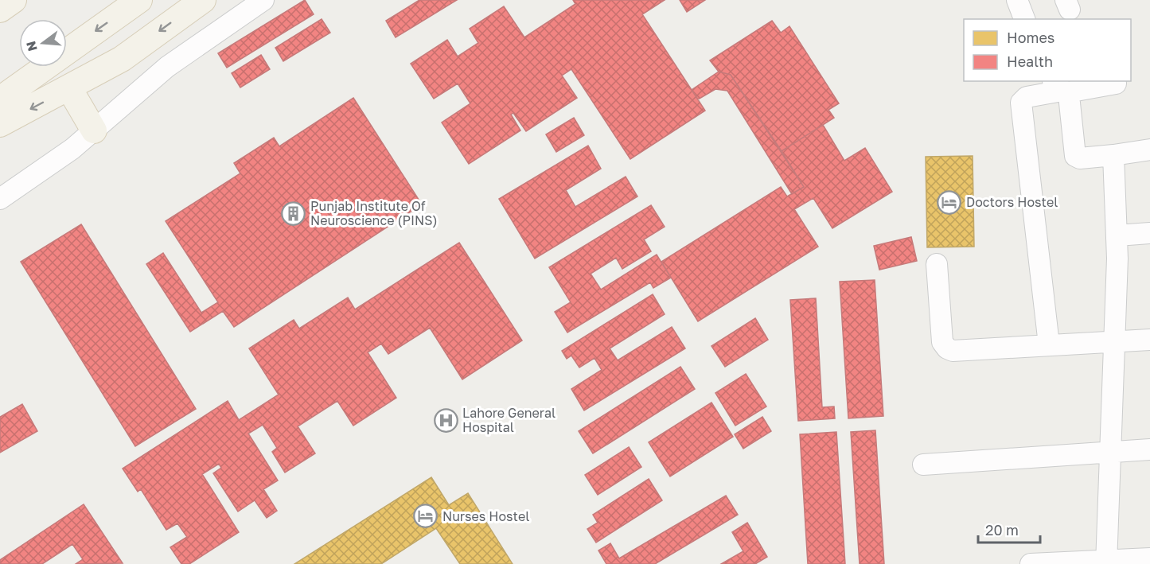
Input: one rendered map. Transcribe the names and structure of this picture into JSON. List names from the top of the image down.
{
  "places": {
    "hotel": ["Doctors Hostel", "Nurses Hostel"],
    "building": ["Punjab Institute Of Neuroscience (PINS)"],
    "hospital": ["Lahore General Hospital"]
  },
  "legend": ["Homes", "Health"],
  "scale_bar": "20 m",
  "north": "left"
}
